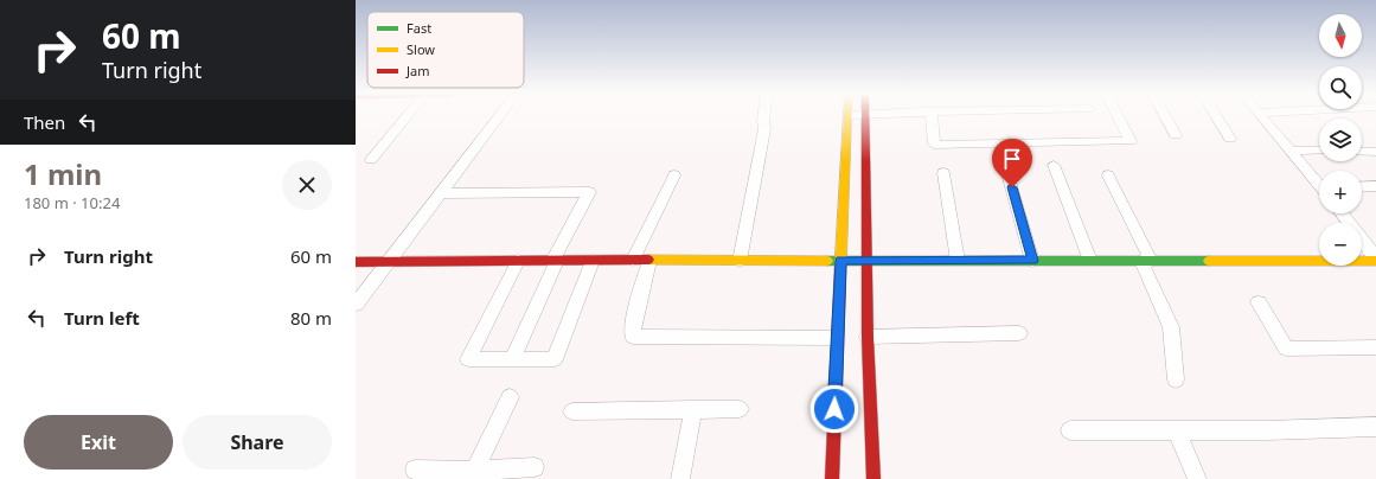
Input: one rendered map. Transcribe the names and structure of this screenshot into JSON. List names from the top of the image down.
{
  "legend": ["Fast", "Slow", "Jam"],
  "north": "bottom",
  "page": {
    "turn": ["60 m", "Turn right"],
    "map_buttons": ["+", "−"],
    "then": "Then",
    "heading": ["1 min", "180 m · 10:24"],
    "list": [
      {
        "name": "Turn right",
        "value": "60 m"
      },
      {
        "name": "Turn left",
        "value": "80 m"
      }
    ],
    "buttons": ["Exit", "Share"]
  }
}
